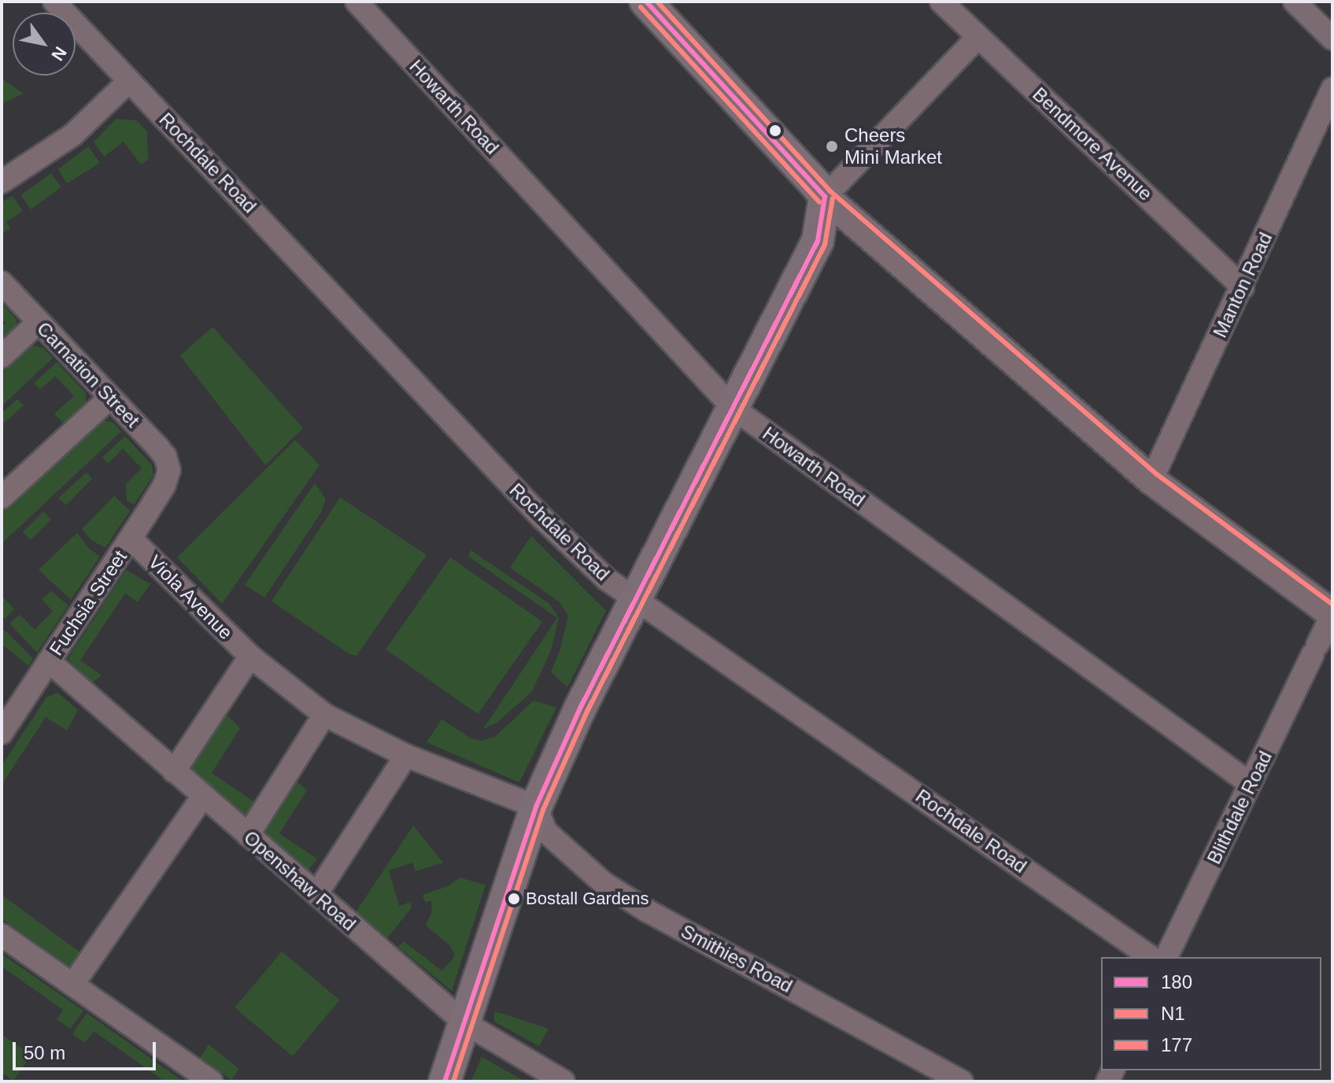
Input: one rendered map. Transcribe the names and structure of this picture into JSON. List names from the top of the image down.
{
  "streets": {
    "street": [
      "Howarth Road",
      "Bendmore Avenue",
      "Rochdale Road",
      "Manton Road",
      "Carnation Street",
      "Viola Avenue",
      "Fuchsia Street",
      "Blithdale Road",
      "Openshaw Road",
      "Smithies Road"
    ]
  },
  "crossings": [
    ["Howarth Road", "Blithdale Road"],
    ["Bendmore Avenue", "Manton Road"],
    ["Carnation Street", "Fuchsia Street"],
    ["Viola Avenue", "Fuchsia Street"],
    ["Viola Avenue", "Smithies Road"],
    ["Fuchsia Street", "Openshaw Road"]
  ],
  "places": ["Cheers Mini Market", "Bostall Gardens"],
  "lines": ["transit line 180", "transit line 177", "transit line N1"],
  "legend": ["180", "N1", "177"],
  "scale_bar": "50 m",
  "north": "bottom right"
}
